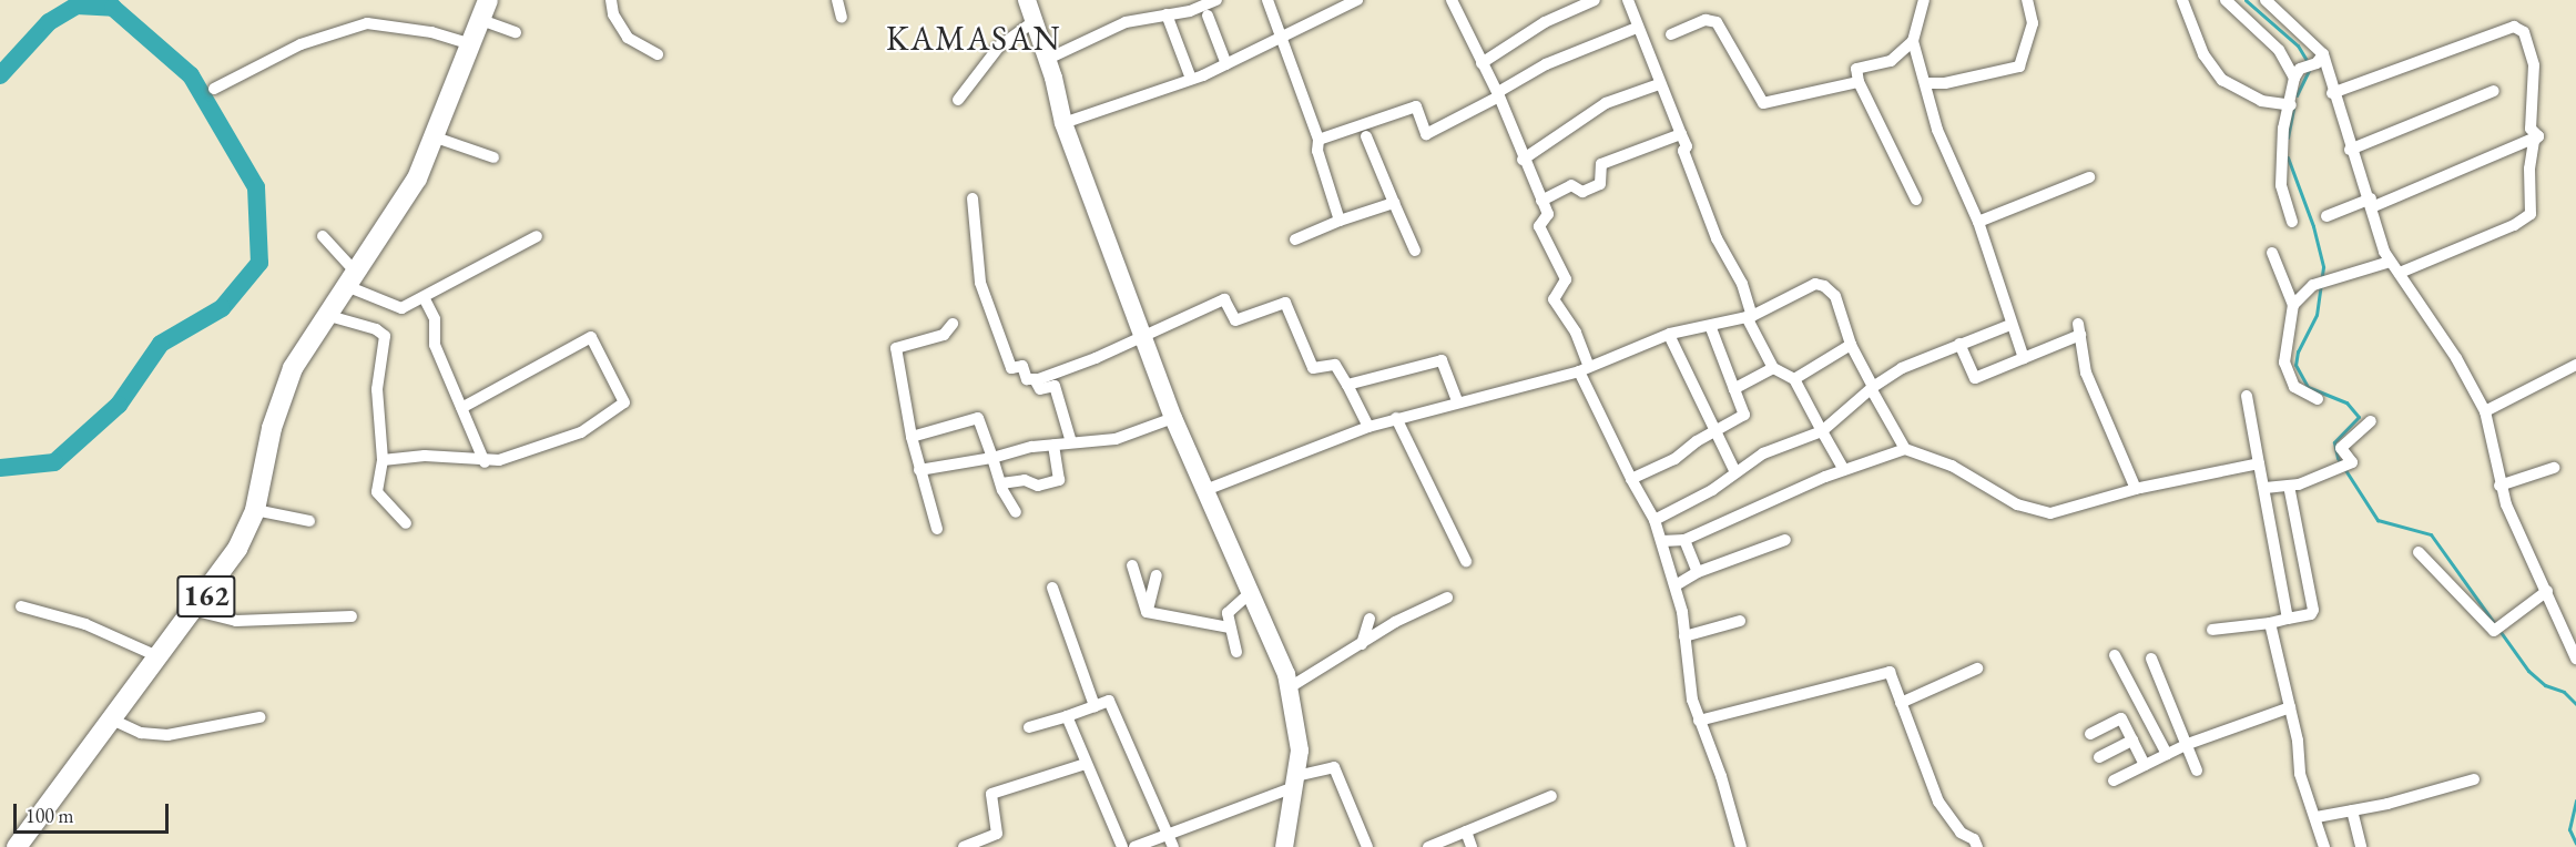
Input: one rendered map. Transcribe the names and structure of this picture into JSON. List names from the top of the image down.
{
  "streets": {
    "main road": ["162"]
  },
  "districts": ["KAMASAN"],
  "scale_bar": "100 m"
}
